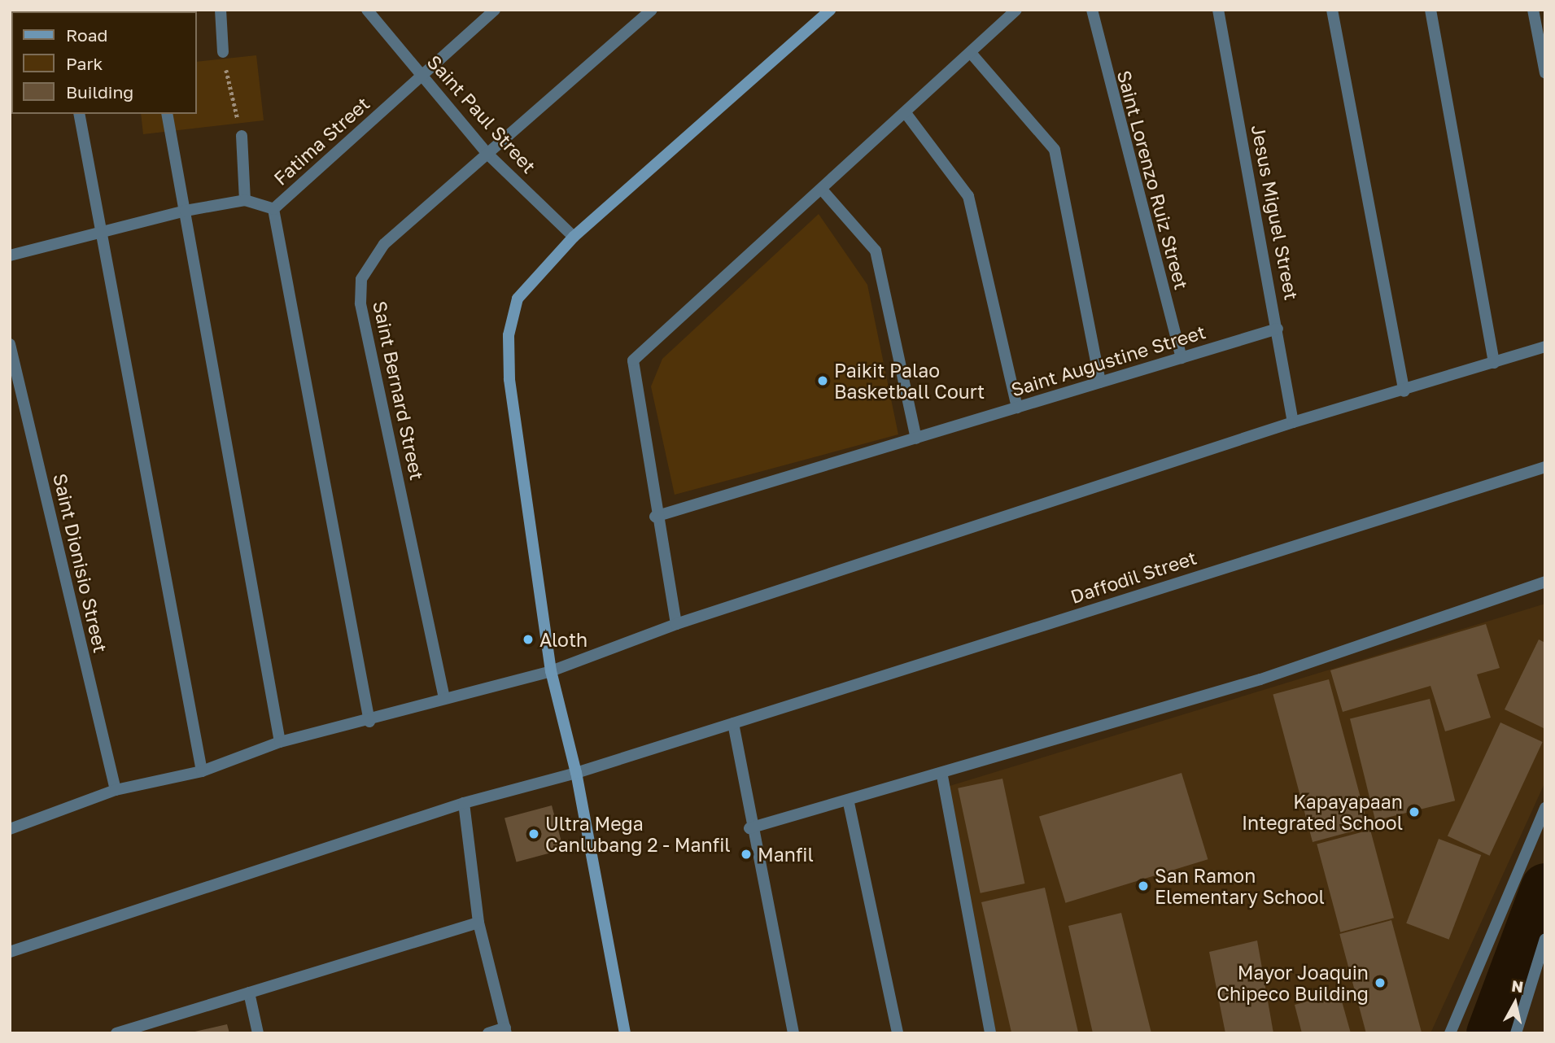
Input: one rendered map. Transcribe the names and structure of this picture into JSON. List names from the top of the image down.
{
  "streets": {
    "street": [
      "Saint Paul Street",
      "Fatima Street",
      "Saint Lorenzo Ruiz Street",
      "Jesus Miguel Street",
      "Saint Augustine Street",
      "Saint Bernard Street",
      "Saint Dionisio Street",
      "Daffodil Street"
    ]
  },
  "crossings": [
    ["Saint Paul Street", "Fatima Street"],
    ["Saint Paul Street", "Saint Bernard Street"],
    ["Saint Lorenzo Ruiz Street", "Saint Augustine Street"],
    ["Jesus Miguel Street", "Saint Augustine Street"]
  ],
  "places": [
    "Paikit Palao Basketball Court",
    "Aloth",
    "Kapayapaan Integrated School",
    "Ultra Mega Canlubang 2 - Manfil",
    "Manfil",
    "San Ramon Elementary School",
    "Mayor Joaquin Chipeco Building"
  ],
  "legend": ["Road", "Park", "Building"],
  "north": "top"
}
